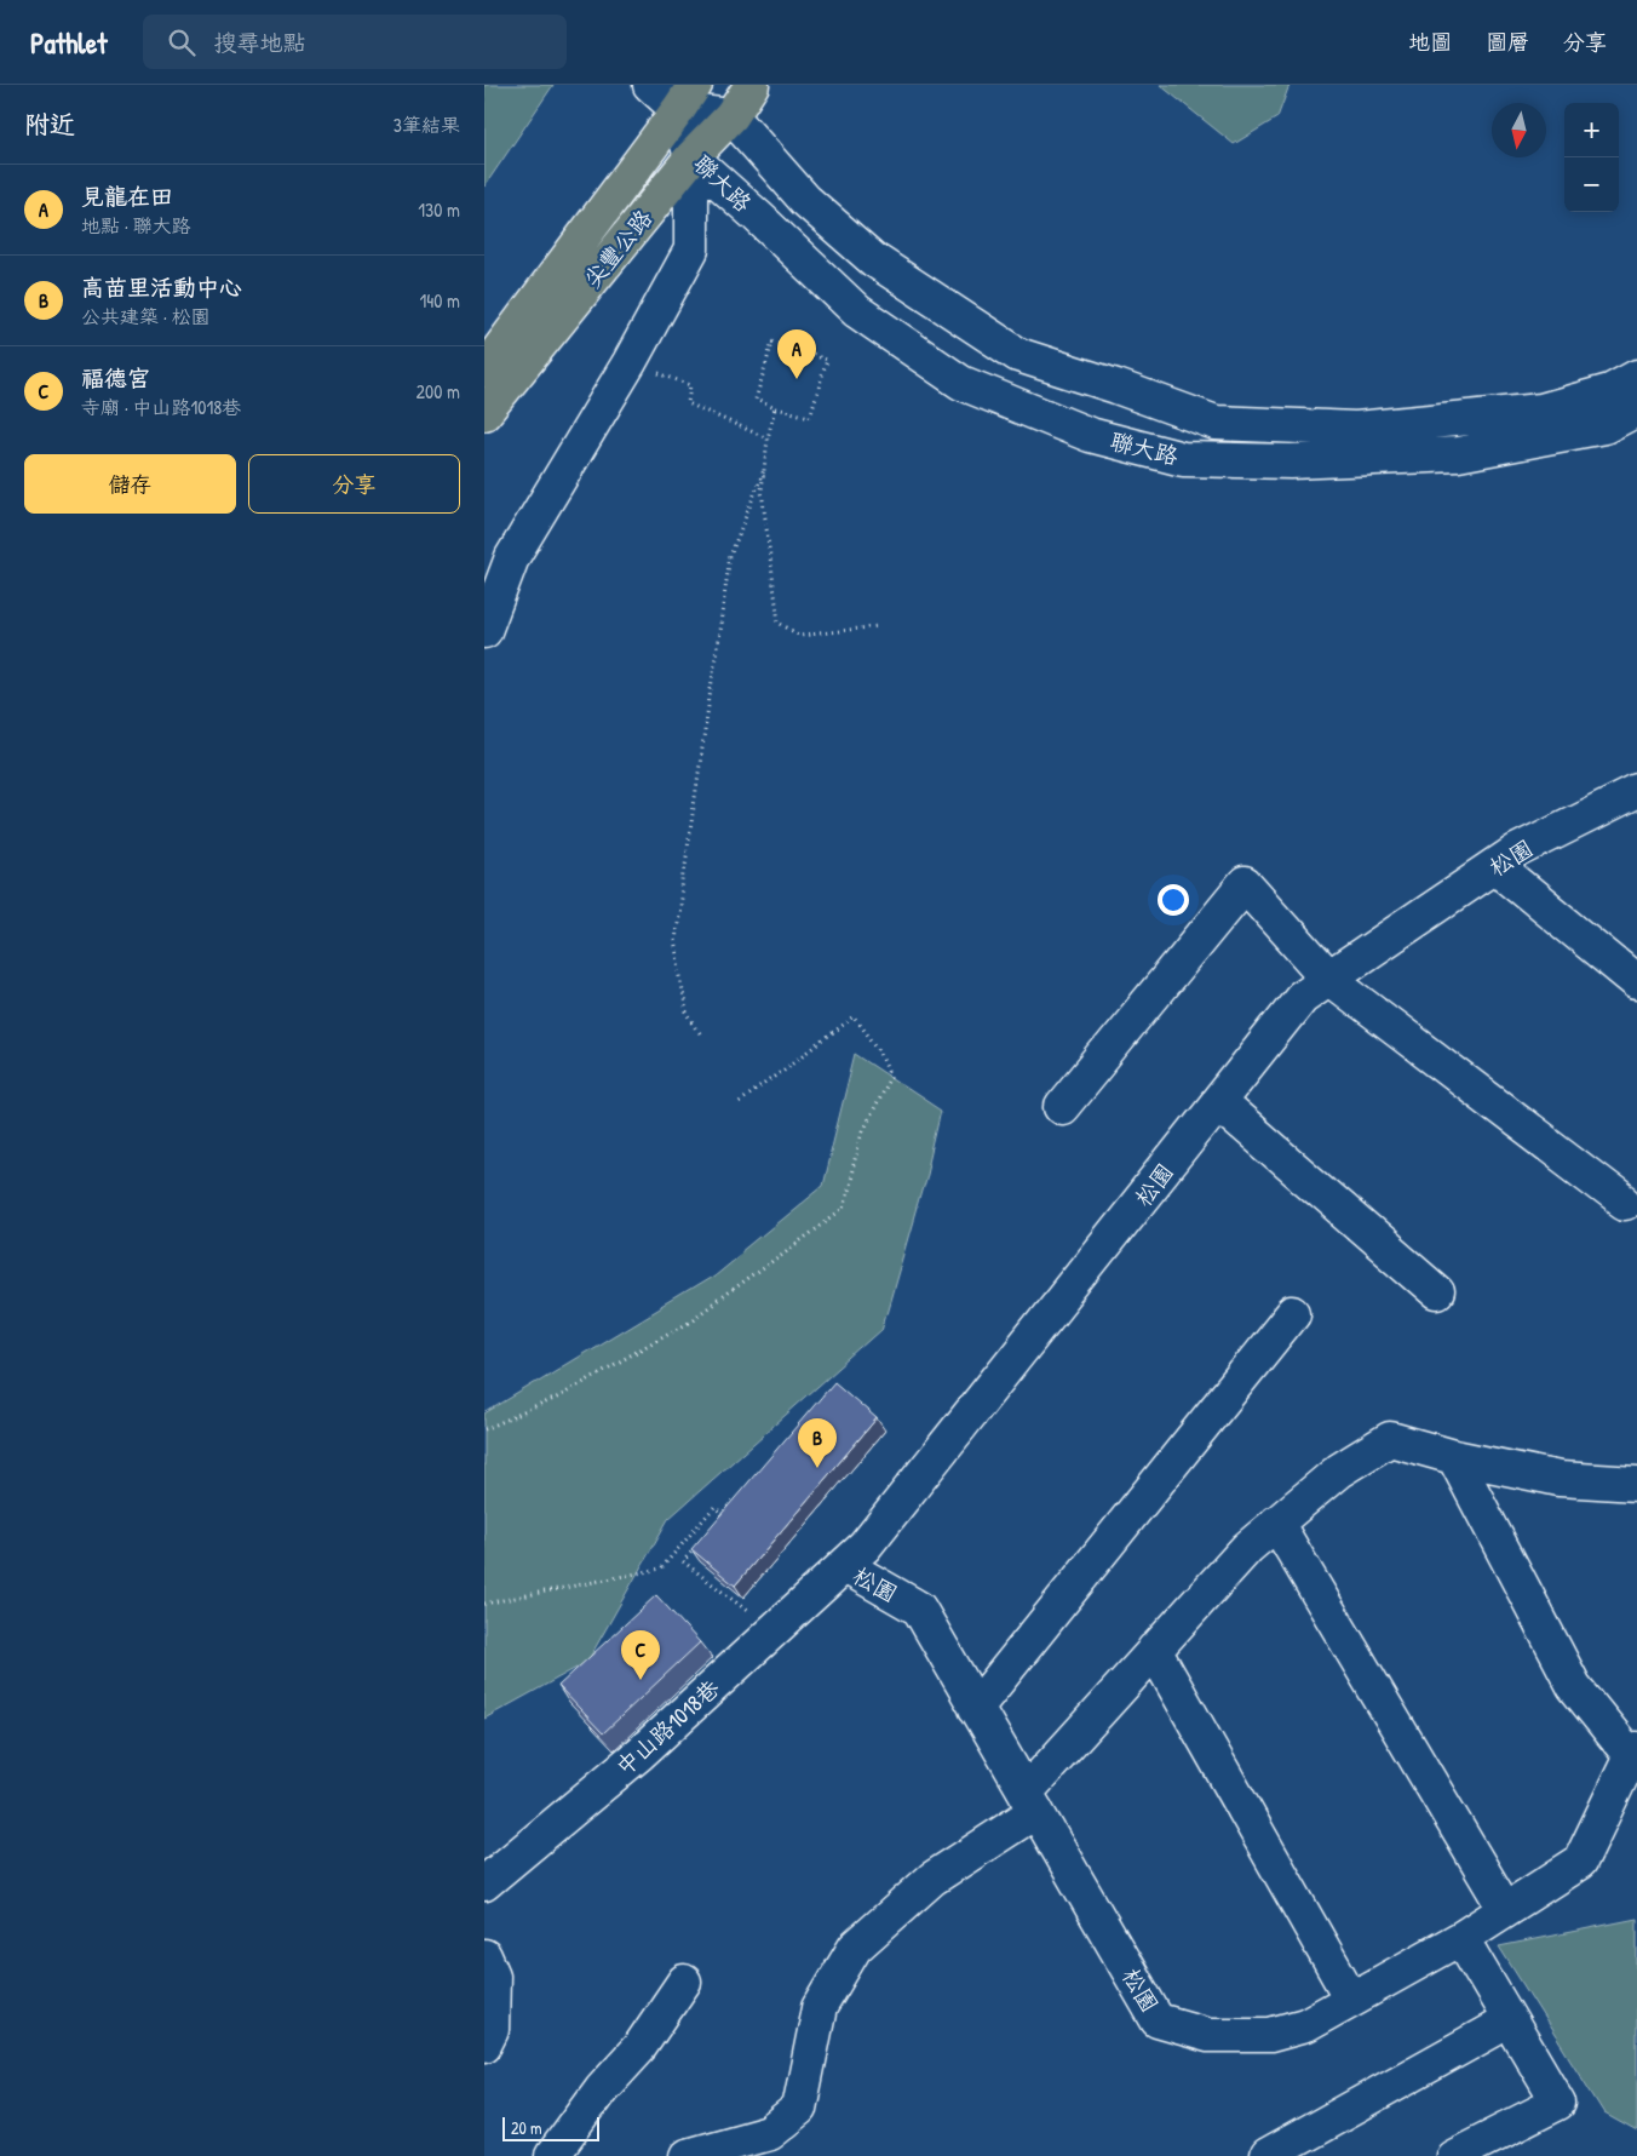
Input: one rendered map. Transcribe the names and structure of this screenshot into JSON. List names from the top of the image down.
{
  "streets": {
    "main road": ["尖豐公路"],
    "street": ["聯大路", "松園", "中山路1018巷"]
  },
  "crossings": [
    ["聯大路", "尖豐公路"],
    ["松園", "中山路1018巷"]
  ],
  "scale_bar": "20 m",
  "north": "bottom",
  "page": {
    "header": "Pathlet",
    "search": "搜尋地點",
    "nav": ["地圖", "圖層", "分享"],
    "heading": ["附近", "3筆結果"],
    "map_buttons": ["+", "−"],
    "list": [
      {
        "mark": "A",
        "name": "見龍在田",
        "note": "地點 · 聯大路",
        "value": "130 m"
      },
      {
        "mark": "B",
        "name": "高苗里活動中心",
        "note": "公共建築 · 松園",
        "value": "140 m"
      },
      {
        "mark": "C",
        "name": "福德宮",
        "note": "寺廟 · 中山路1018巷",
        "value": "200 m"
      }
    ],
    "pins": ["A", "B", "C"],
    "buttons": ["儲存", "分享"],
    "scale": "20 m"
  }
}
